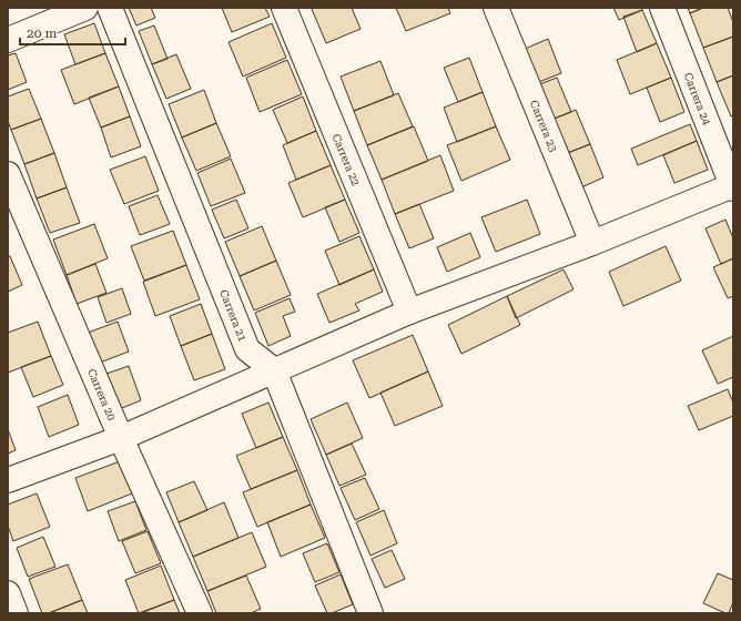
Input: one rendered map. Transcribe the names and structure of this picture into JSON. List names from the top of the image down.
{
  "streets": {
    "street": [
      "Carrera 24",
      "Carrera 23",
      "Carrera 22",
      "Carrera 21",
      "Carrera 20"
    ]
  },
  "scale_bar": "20 m"
}
